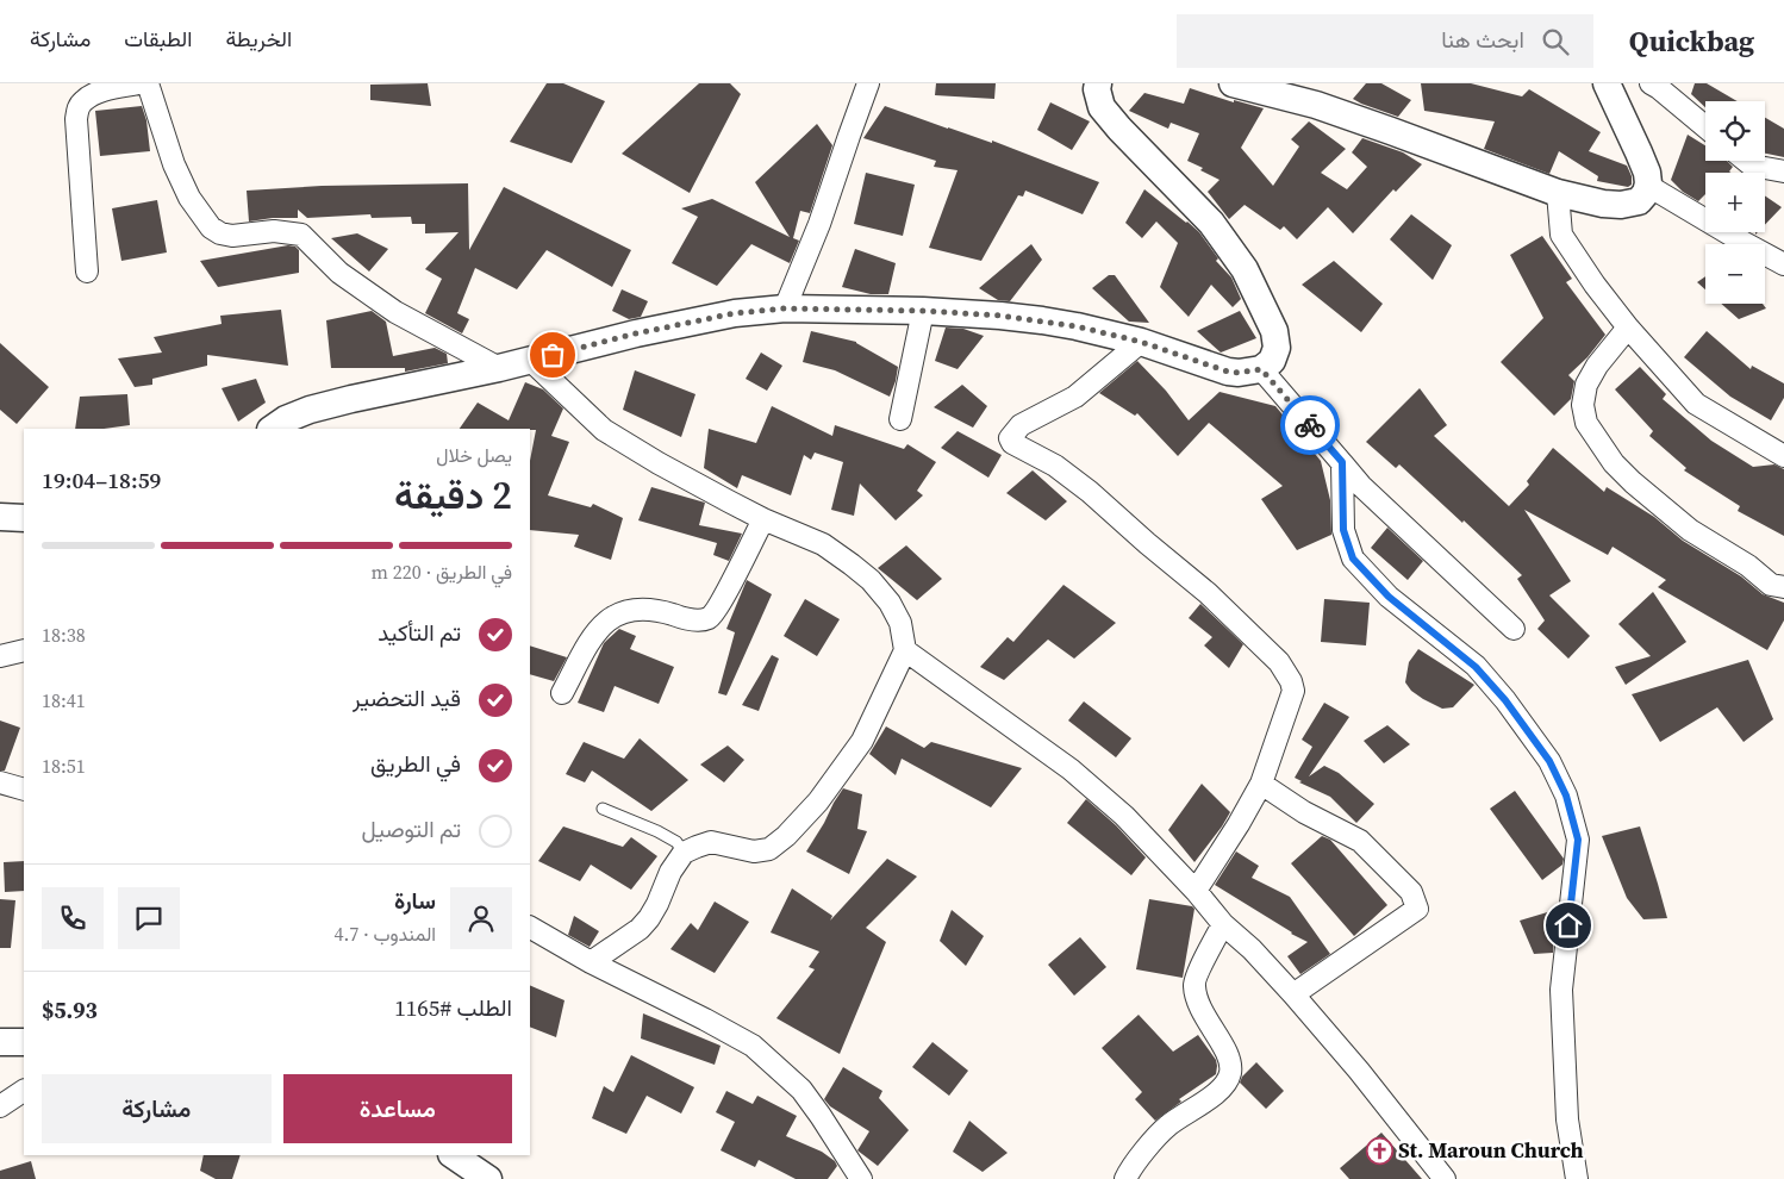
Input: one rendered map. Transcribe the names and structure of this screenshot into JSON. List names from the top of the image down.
{
  "places": {
    "church": ["St. Maroun Church"]
  },
  "page": {
    "header": "Quickbag",
    "search": "ابحث هنا",
    "nav": ["الخريطة", "الطبقات", "مشاركة"],
    "map_buttons": ["+", "−"],
    "heading": ["2 دقيقة", "يصل خلال", "18:59–19:04"],
    "panel": [
      "سارة",
      "المندوب · 4.7",
      "الطلب #1165",
      "$5.93"
    ],
    "bar": "في الطريق · 220 m",
    "list": [
      ["تم التأكيد", "18:38"],
      ["قيد التحضير", "18:41"],
      ["في الطريق", "18:51"],
      "تم التوصيل"
    ],
    "buttons": ["مساعدة", "مشاركة"]
  }
}
